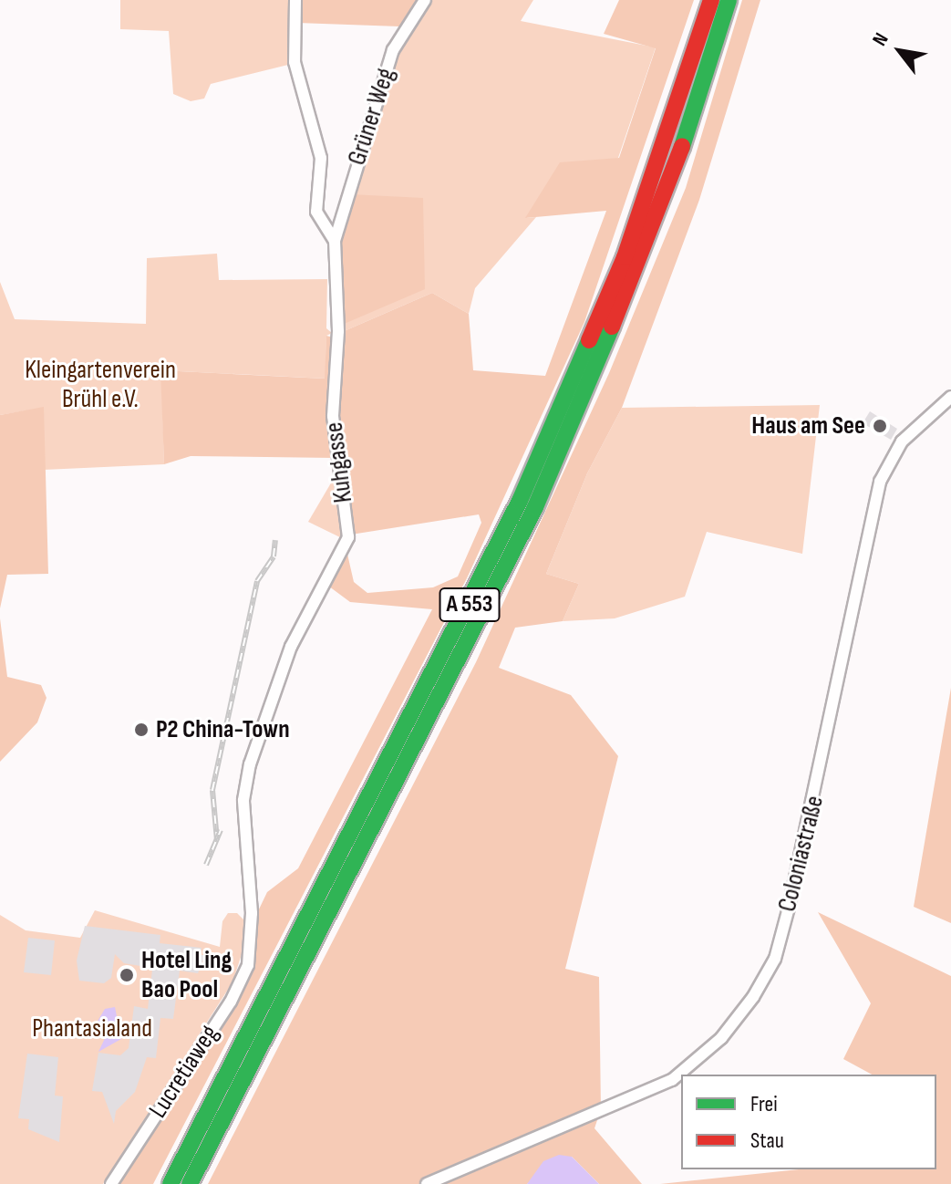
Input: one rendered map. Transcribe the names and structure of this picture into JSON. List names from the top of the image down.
{
  "streets": {
    "highway": ["A 553"],
    "street": [
      "Grüner Weg",
      "Kuhgasse",
      "Coloniastraße",
      "Lucretiaweg"
    ]
  },
  "crossings": [
    ["Grüner Weg", "Kuhgasse"],
    ["Kuhgasse", "Lucretiaweg"]
  ],
  "parks": ["Kleingartenverein Brühl e.V.", "Phantasialand"],
  "places": ["Haus am See", "P2 China-Town", "Hotel Ling Bao Pool"],
  "legend": ["Frei", "Stau"],
  "north": "top left"
}
